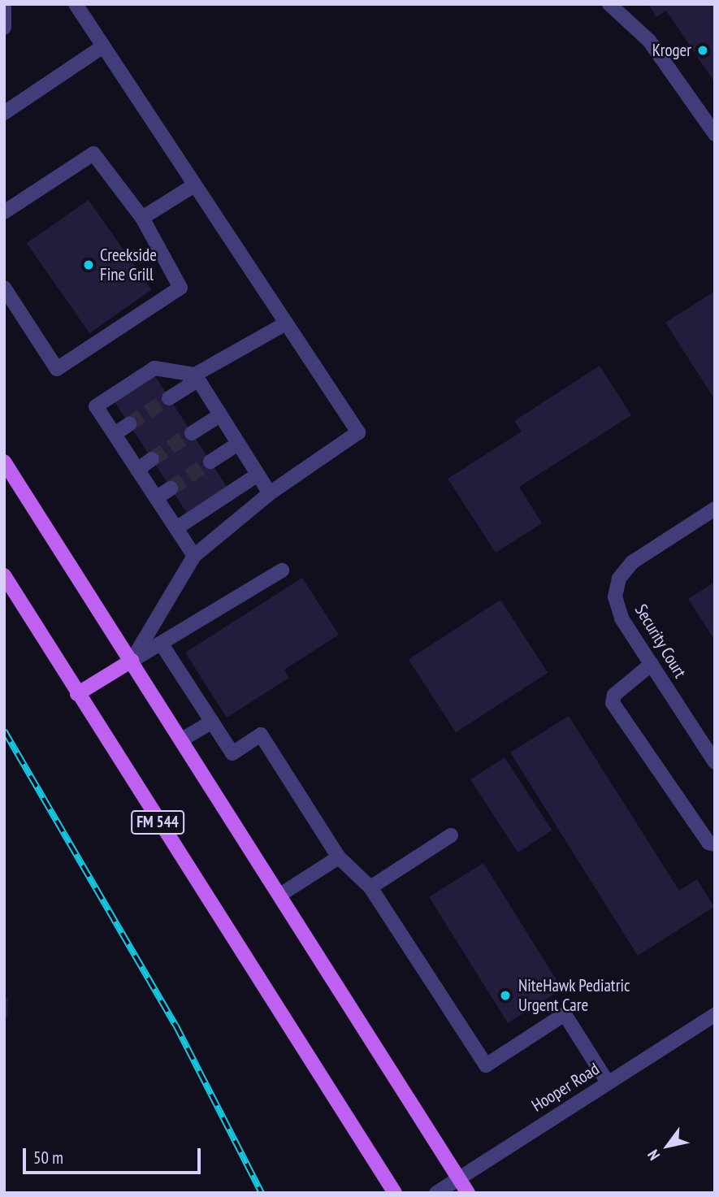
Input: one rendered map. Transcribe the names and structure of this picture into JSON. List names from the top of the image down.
{
  "streets": {
    "main road": ["FM 544"],
    "street": ["Security Court", "Hooper Road"]
  },
  "places": ["Kroger", "Creekside Fine Grill", "NiteHawk Pediatric Urgent Care"],
  "scale_bar": "50 m",
  "north": "bottom left"
}
